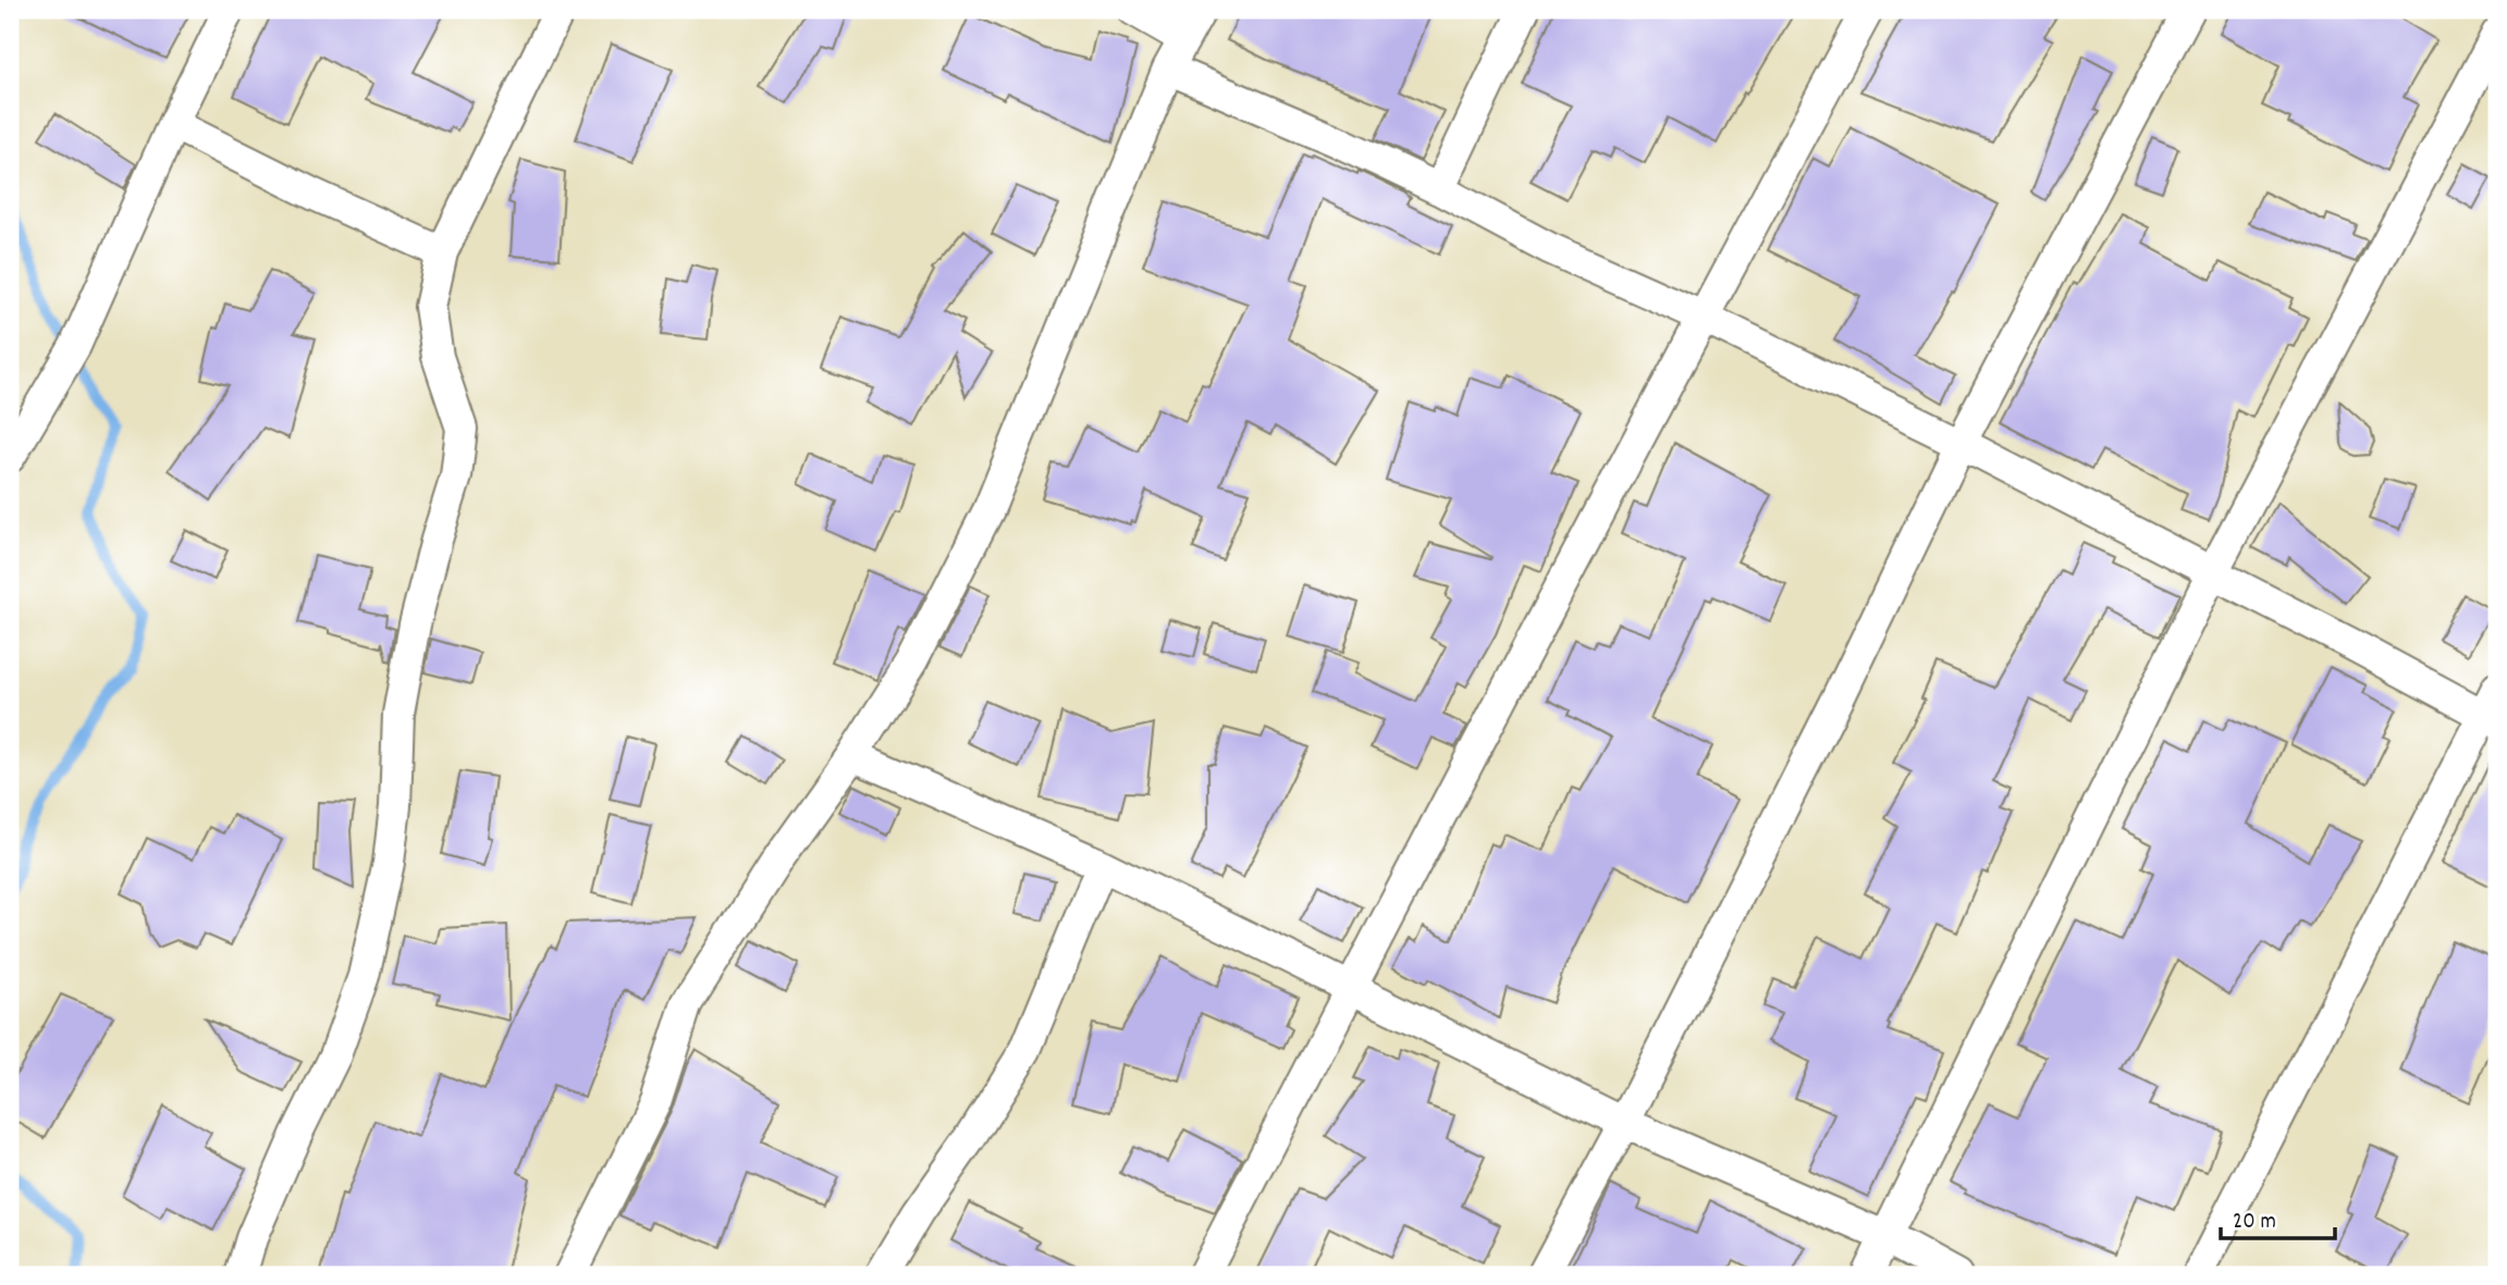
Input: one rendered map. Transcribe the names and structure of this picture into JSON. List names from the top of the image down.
{
  "scale_bar": "20 m"
}
